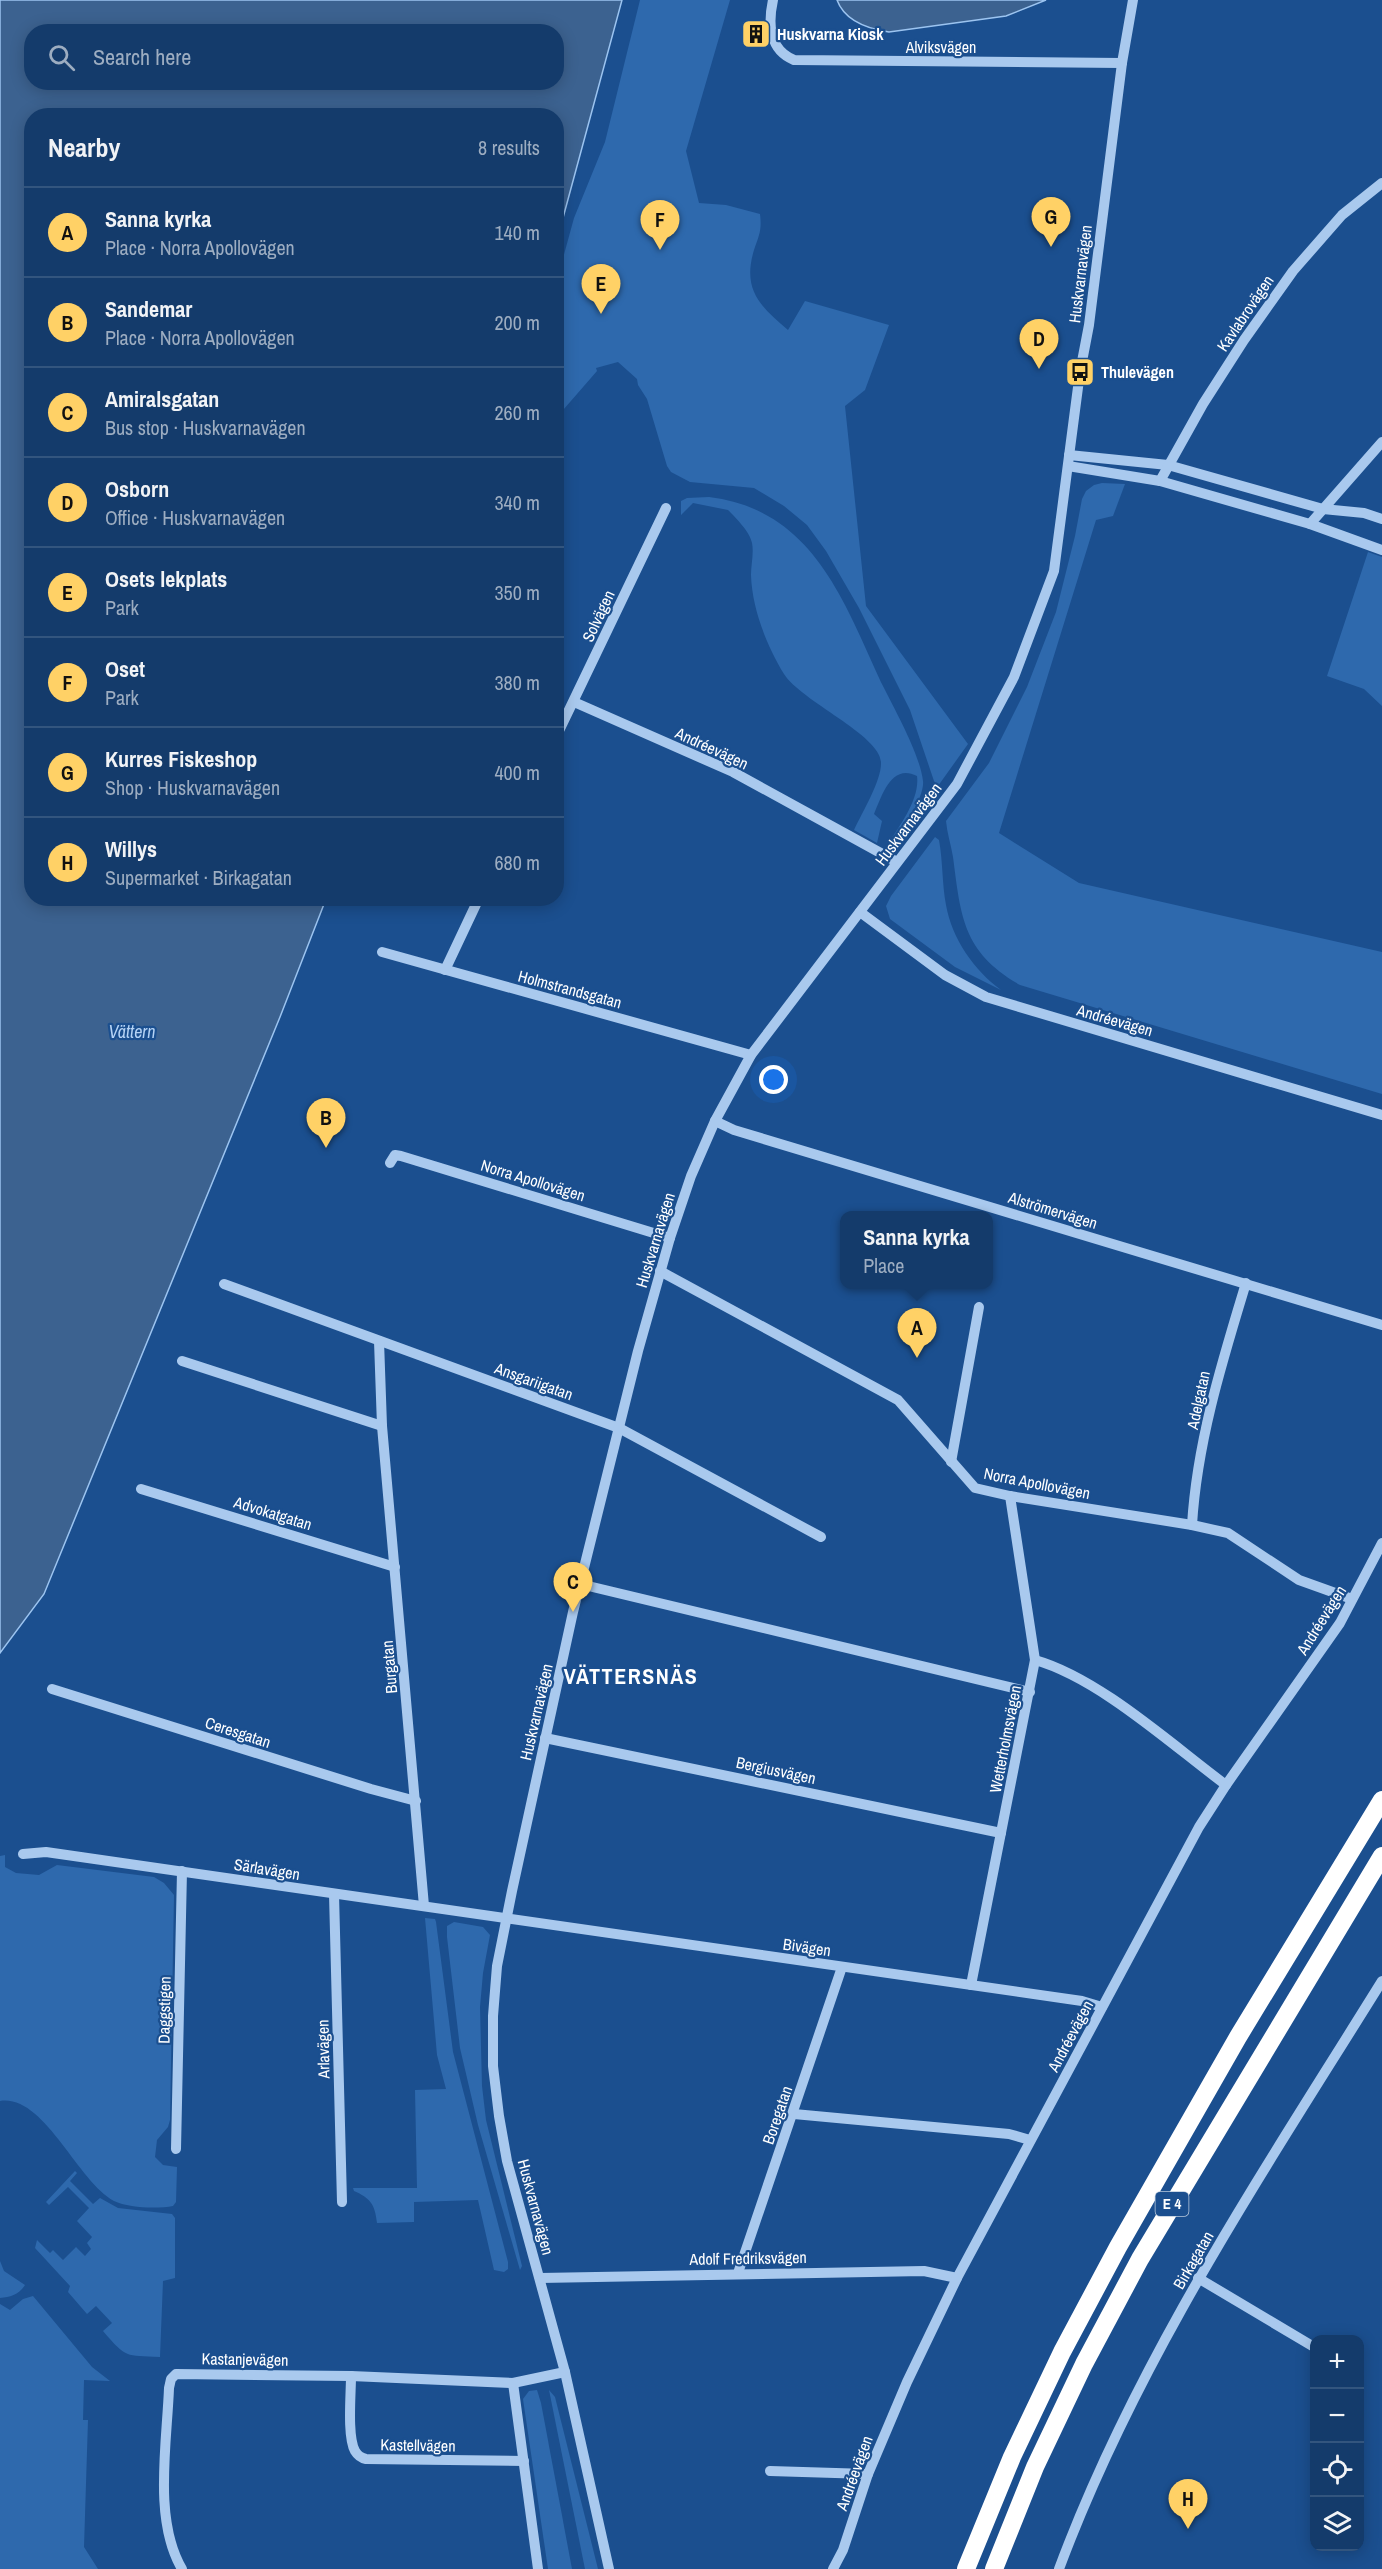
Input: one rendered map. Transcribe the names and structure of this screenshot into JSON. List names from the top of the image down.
{
  "streets": {
    "highway": ["E 4"],
    "street": [
      "Alviksvägen",
      "Huskvarnavägen",
      "Kavlabrovägen",
      "Solvägen",
      "Andréevägen",
      "Holmstrandsgatan",
      "Norra Apollovägen",
      "Alströmervägen",
      "Ansgariigatan",
      "Adelgatan",
      "Advokatgatan",
      "Burgatan",
      "Ceresgatan",
      "Wetterholmsvägen",
      "Bergiusvägen",
      "Särlavägen",
      "Bivägen",
      "Daggstigen",
      "Arlavägen",
      "Boregatan",
      "Adolf Fredriksvägen",
      "Birkagatan",
      "Kastanjevägen",
      "Kastellvägen"
    ]
  },
  "crossings": [
    ["Alviksvägen", "Huskvarnavägen"],
    ["Huskvarnavägen", "Andréevägen"],
    ["Huskvarnavägen", "Holmstrandsgatan"],
    ["Huskvarnavägen", "Norra Apollovägen"],
    ["Huskvarnavägen", "Alströmervägen"],
    ["Huskvarnavägen", "Ansgariigatan"],
    ["Huskvarnavägen", "Bergiusvägen"],
    ["Huskvarnavägen", "Särlavägen"],
    ["Huskvarnavägen", "Bivägen"],
    ["Huskvarnavägen", "Adolf Fredriksvägen"],
    ["Huskvarnavägen", "Kastanjevägen"],
    ["Solvägen", "Andréevägen"],
    ["Andréevägen", "Norra Apollovägen"],
    ["Andréevägen", "Bivägen"],
    ["Andréevägen", "Adolf Fredriksvägen"],
    ["Norra Apollovägen", "Adelgatan"],
    ["Norra Apollovägen", "Wetterholmsvägen"],
    ["Alströmervägen", "Adelgatan"],
    ["Ansgariigatan", "Burgatan"],
    ["Advokatgatan", "Burgatan"],
    ["Burgatan", "Ceresgatan"],
    ["Burgatan", "Särlavägen"],
    ["Wetterholmsvägen", "Bergiusvägen"],
    ["Wetterholmsvägen", "Bivägen"],
    ["Särlavägen", "Bivägen"],
    ["Särlavägen", "Daggstigen"],
    ["Särlavägen", "Arlavägen"],
    ["Bivägen", "Boregatan"],
    ["Boregatan", "Adolf Fredriksvägen"],
    ["Kastanjevägen", "Kastellvägen"]
  ],
  "districts": ["VÄTTERSNÄS"],
  "water": ["Vättern"],
  "places": {
    "building": ["Huskvarna Kiosk"],
    "bus stop": ["Thulevägen"]
  },
  "page": {
    "search": "Search here",
    "heading": ["Nearby", "8 results"],
    "list": [
      {
        "mark": "A",
        "name": "Sanna kyrka",
        "note": "Place · Norra Apollovägen",
        "value": "140 m"
      },
      {
        "mark": "B",
        "name": "Sandemar",
        "note": "Place · Norra Apollovägen",
        "value": "200 m"
      },
      {
        "mark": "C",
        "name": "Amiralsgatan",
        "note": "Bus stop · Huskvarnavägen",
        "value": "260 m"
      },
      {
        "mark": "D",
        "name": "Osborn",
        "note": "Office · Huskvarnavägen",
        "value": "340 m"
      },
      {
        "mark": "E",
        "name": "Osets lekplats",
        "note": "Park",
        "value": "350 m"
      },
      {
        "mark": "F",
        "name": "Oset",
        "note": "Park",
        "value": "380 m"
      },
      {
        "mark": "G",
        "name": "Kurres Fiskeshop",
        "note": "Shop · Huskvarnavägen",
        "value": "400 m"
      },
      {
        "mark": "H",
        "name": "Willys",
        "note": "Supermarket · Birkagatan",
        "value": "680 m"
      }
    ],
    "pins": [
      "G",
      "F",
      "E",
      "D",
      "B",
      "A",
      "C",
      "H"
    ],
    "popup": ["Sanna kyrka", "Place"],
    "map_buttons": ["+", "−"]
  }
}
